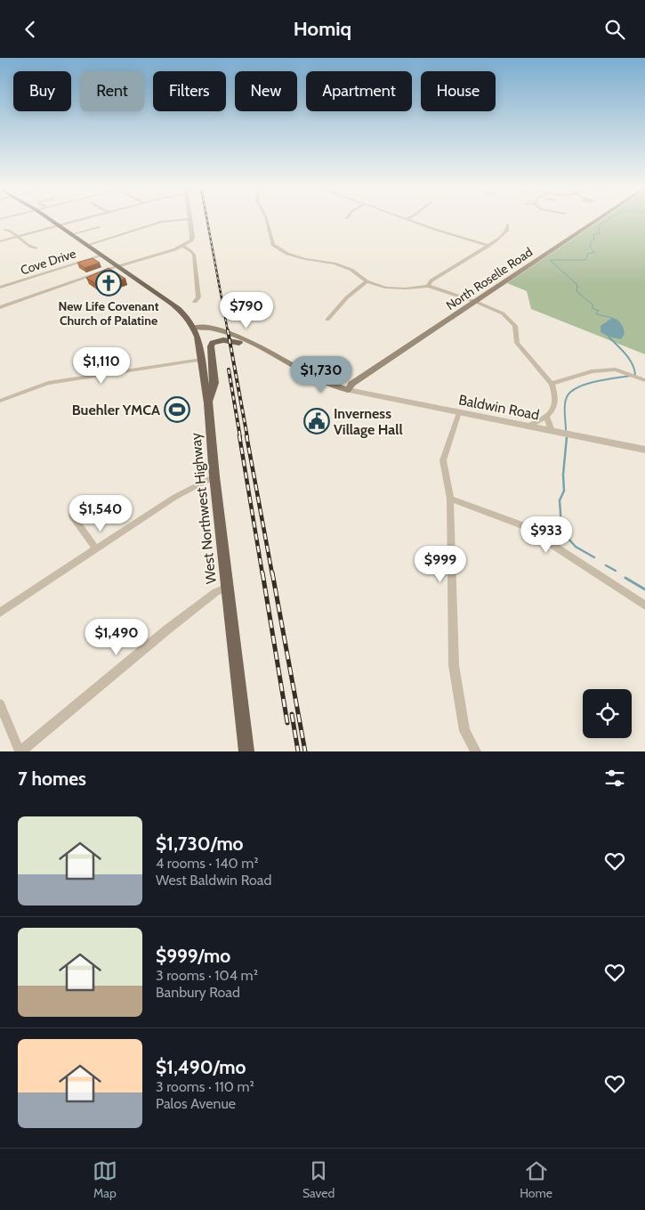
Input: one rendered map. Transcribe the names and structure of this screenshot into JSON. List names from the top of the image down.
{
  "streets": {
    "main road": ["North Roselle Road", "West Northwest Highway"],
    "street": ["Cove Drive", "Baldwin Road"]
  },
  "crossings": [
    ["Cove Drive", "West Northwest Highway"],
    ["North Roselle Road", "Baldwin Road"]
  ],
  "places": {
    "church": ["New Life Covenant Church of Palatine"],
    "sports": ["Buehler YMCA"],
    "public building": ["Inverness Village Hall"]
  },
  "page": {
    "header": "Homiq",
    "chip": [
      "Buy",
      "Rent",
      "Filters",
      "New",
      "Apartment",
      "House"
    ],
    "price": [
      "$790",
      "$1,110",
      "$1,730",
      "$1,540",
      "$933",
      "$999",
      "$1,490"
    ],
    "heading": "7 homes",
    "list": [
      {
        "name": "$1,730/mo",
        "note": "4 rooms · 140 m² · West Baldwin Road"
      },
      {
        "name": "$999/mo",
        "note": "3 rooms · 104 m² · Banbury Road"
      },
      {
        "name": "$1,490/mo",
        "note": "3 rooms · 110 m² · Palos Avenue"
      }
    ],
    "tabs": ["Map", "Saved", "Home"]
  }
}
